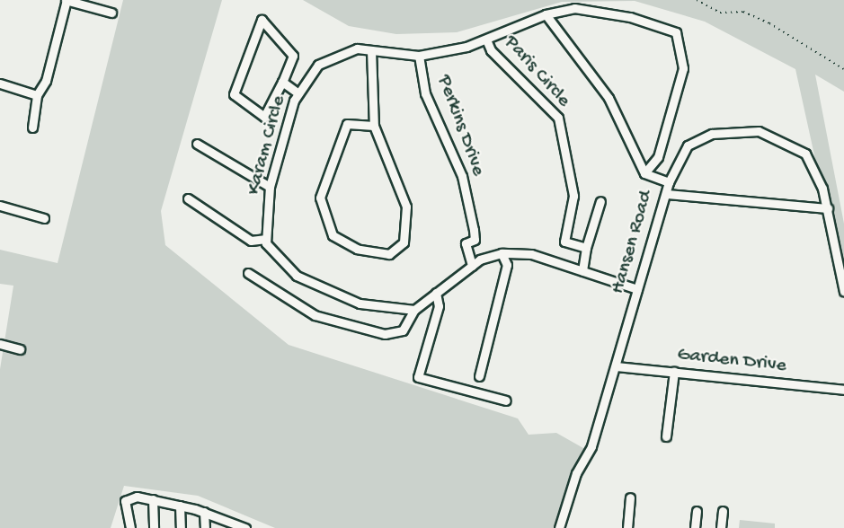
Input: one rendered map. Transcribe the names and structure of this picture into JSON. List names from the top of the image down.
{
  "streets": {
    "street": [
      "Paris Circle",
      "Perkins Drive",
      "Karam Circle",
      "Hansen Road",
      "Garden Drive"
    ]
  },
  "crossings": [
    ["Paris Circle", "Karam Circle"],
    ["Perkins Drive", "Karam Circle"],
    ["Hansen Road", "Garden Drive"]
  ]
}
